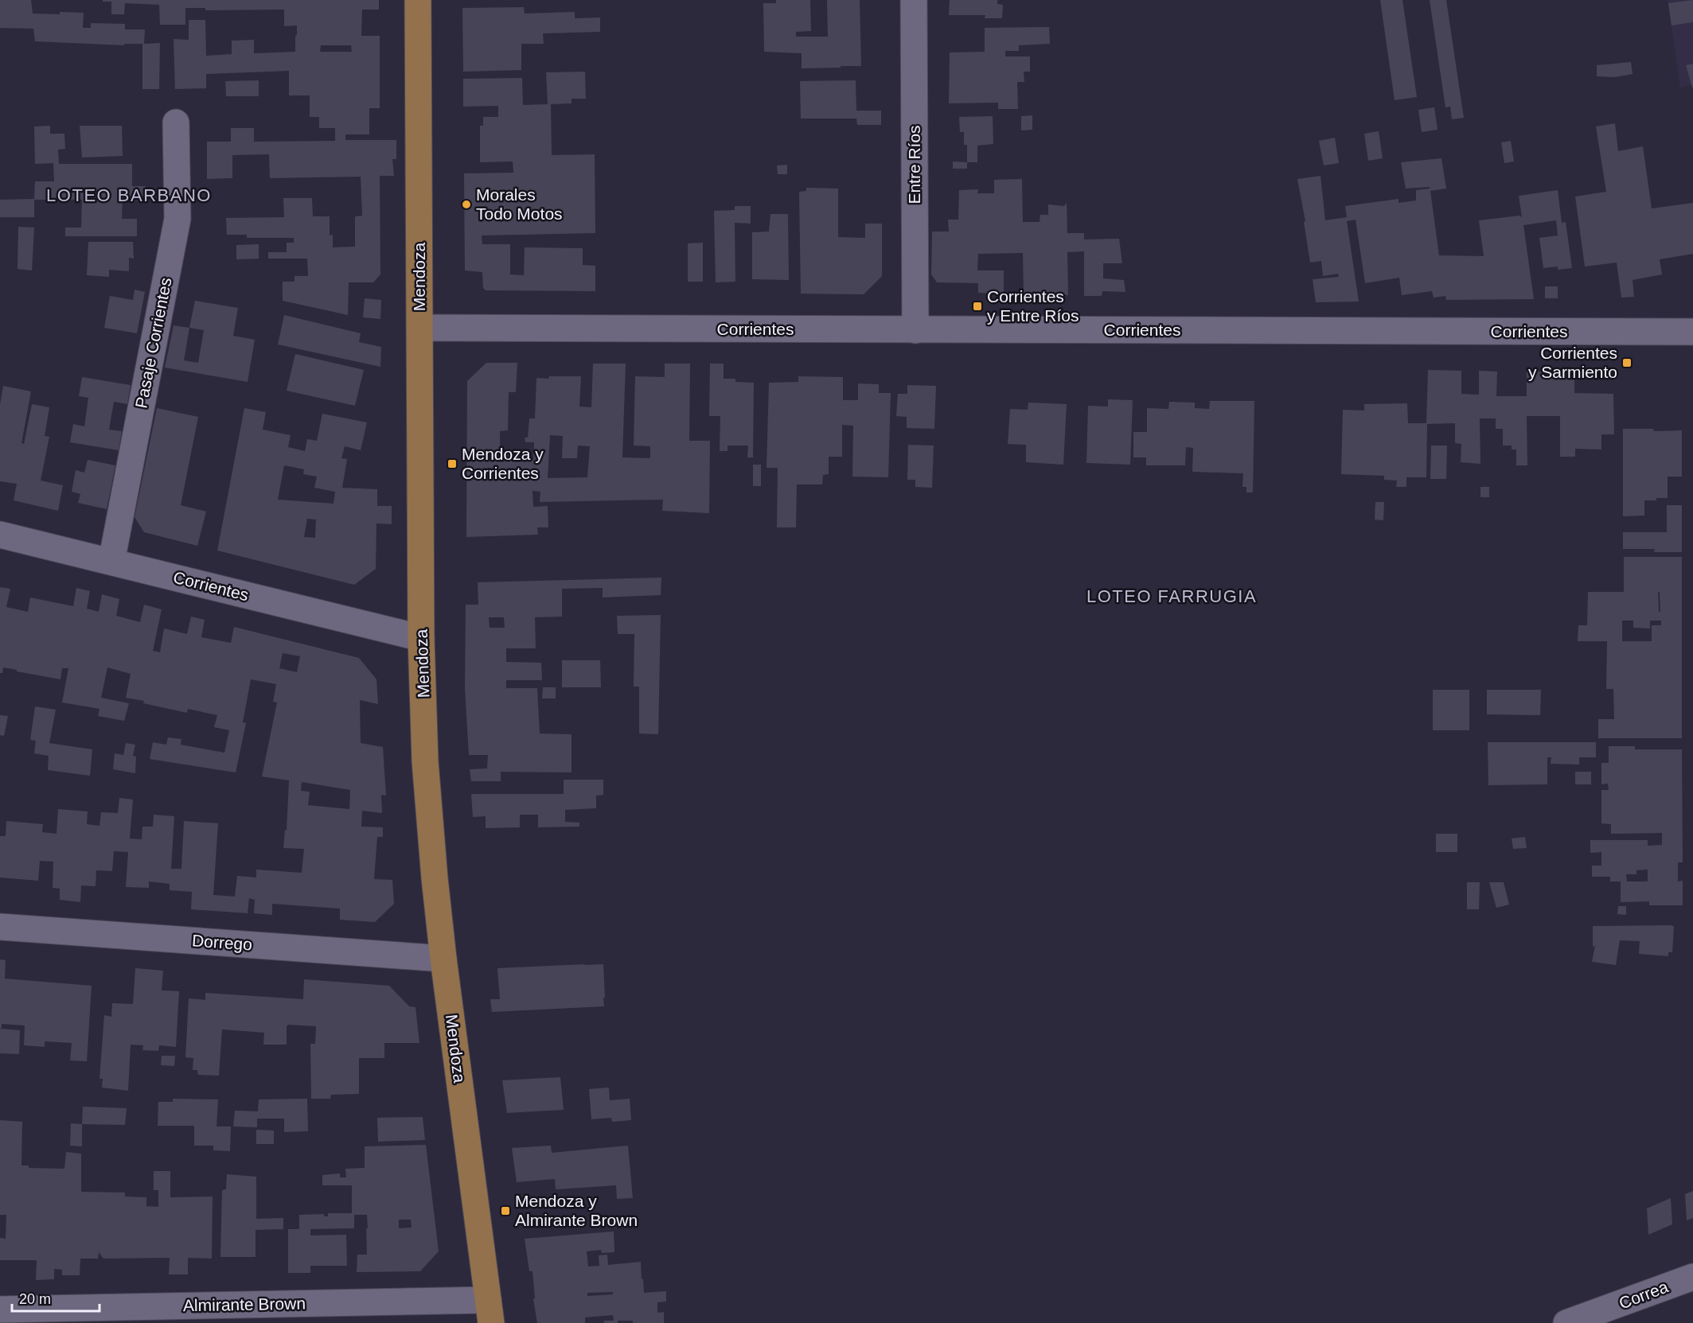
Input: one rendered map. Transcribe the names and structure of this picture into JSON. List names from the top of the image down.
{
  "streets": {
    "main road": ["Mendoza"],
    "street": [
      "Entre Ríos",
      "Corrientes",
      "Pasaje Corrientes",
      "Dorrego",
      "Correa",
      "Almirante Brown"
    ]
  },
  "crossings": [
    ["Entre Ríos", "Corrientes"],
    ["Mendoza", "Corrientes"],
    ["Mendoza", "Dorrego"],
    ["Mendoza", "Almirante Brown"],
    ["Corrientes", "Pasaje Corrientes"]
  ],
  "districts": ["LOTEO BARBANO", "LOTEO FARRUGIA"],
  "places": {
    "other": ["Morales Todo Motos"],
    "transit": [
      "Corrientes y Entre Ríos",
      "Corrientes y Sarmiento",
      "Mendoza y Corrientes",
      "Mendoza y Almirante Brown"
    ]
  },
  "scale_bar": "20 m"
}
